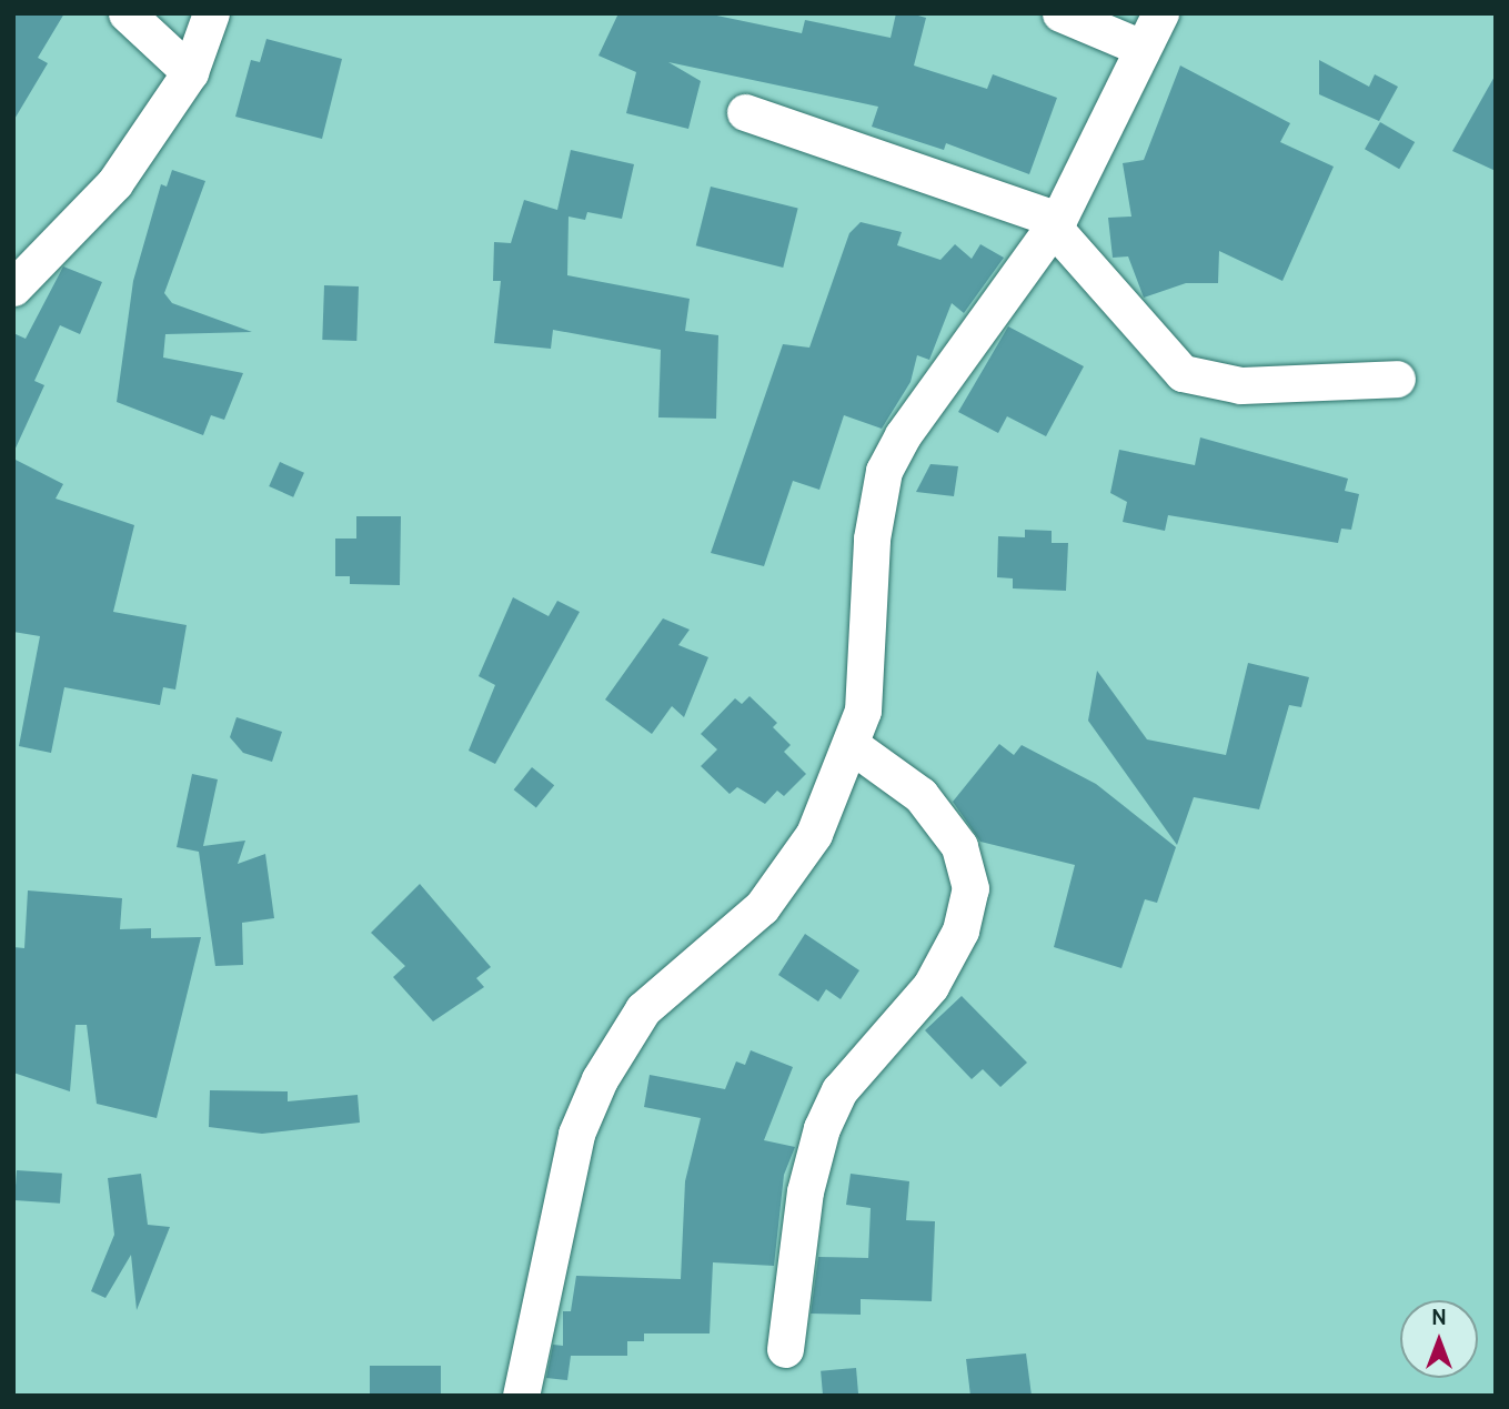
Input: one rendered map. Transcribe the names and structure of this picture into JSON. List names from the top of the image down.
{
  "north": "top"
}
